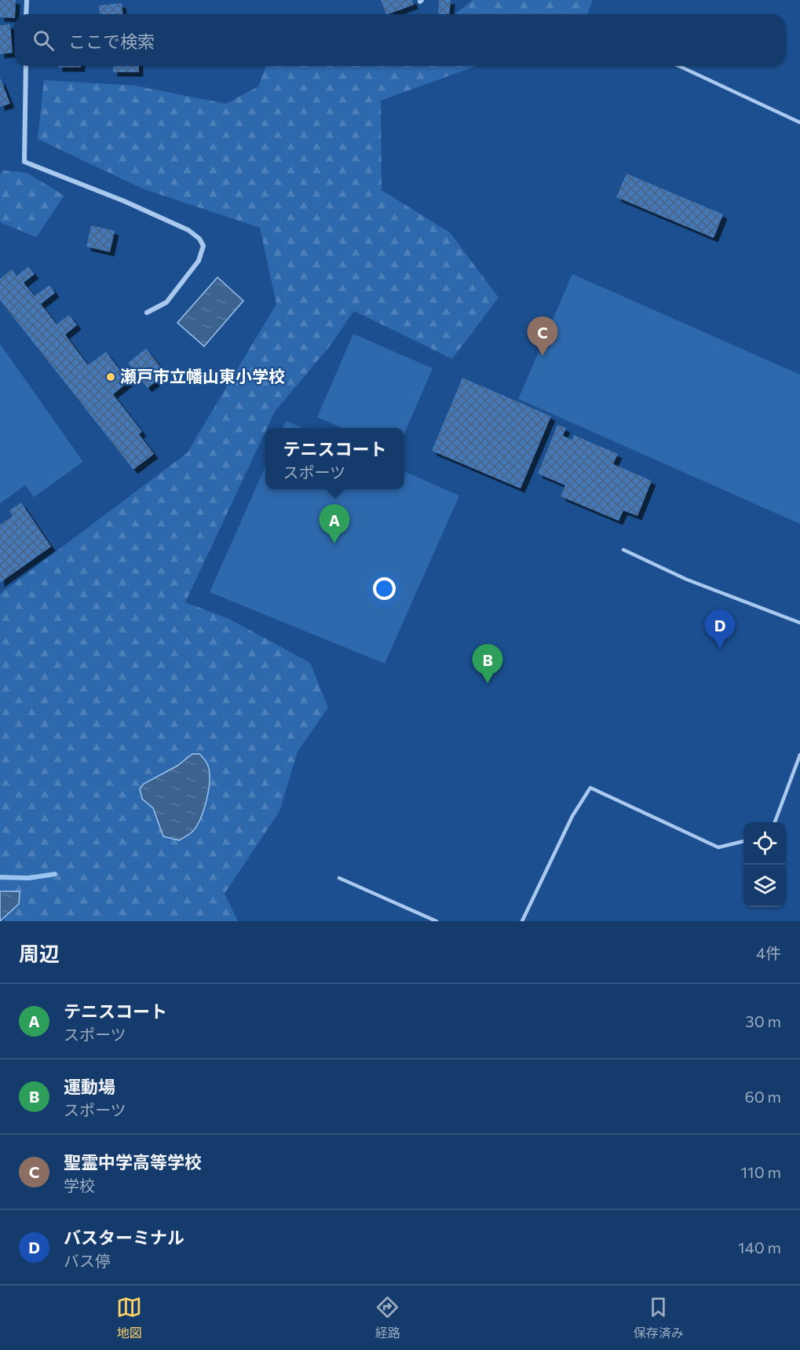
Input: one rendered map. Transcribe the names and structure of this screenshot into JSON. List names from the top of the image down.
{
  "places": ["瀬戸市立幡山東小学校"],
  "page": {
    "search": "ここで検索",
    "pins": [
      "C",
      "A",
      "D",
      "B"
    ],
    "popup": ["テニスコート", "スポーツ"],
    "heading": ["周辺", "4件"],
    "list": [
      {
        "mark": "A",
        "name": "テニスコート",
        "note": "スポーツ",
        "value": "30 m"
      },
      {
        "mark": "B",
        "name": "運動場",
        "note": "スポーツ",
        "value": "60 m"
      },
      {
        "mark": "C",
        "name": "聖霊中学高等学校",
        "note": "学校",
        "value": "110 m"
      },
      {
        "mark": "D",
        "name": "バスターミナル",
        "note": "バス停",
        "value": "140 m"
      }
    ],
    "nav": ["地図", "経路", "保存済み"]
  }
}
